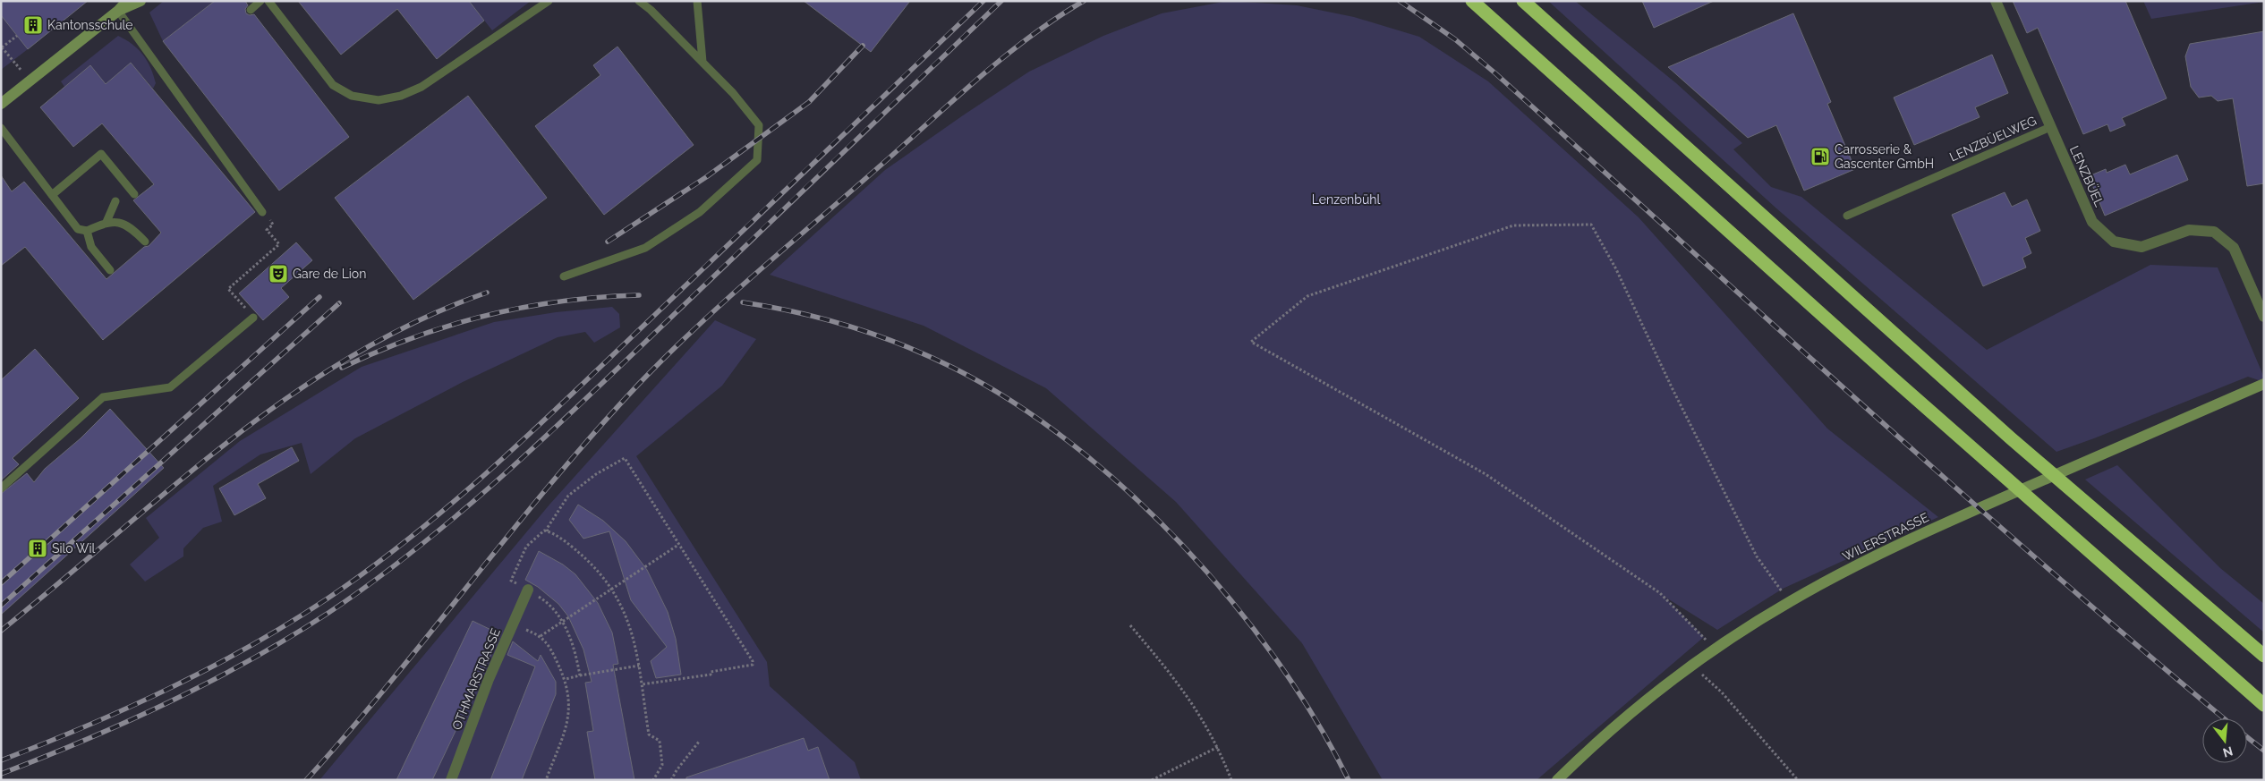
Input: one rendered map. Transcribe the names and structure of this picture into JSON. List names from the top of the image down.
{
  "streets": {
    "main road": ["WILERSTRASSE"],
    "street": ["LENZBÜEL", "OTHMARSTRASSE"],
    "lane": ["LENZBÜELWEG"]
  },
  "crossings": [
    ["LENZBÜELWEG", "LENZBÜEL"]
  ],
  "parks": ["Lenzenbühl"],
  "places": {
    "building": ["Kantonsschule", "Silo Wil"],
    "fuel station": ["Carrosserie & Gascenter GmbH"],
    "theatre": ["Gare de Lion"]
  },
  "north": "bottom"
}
